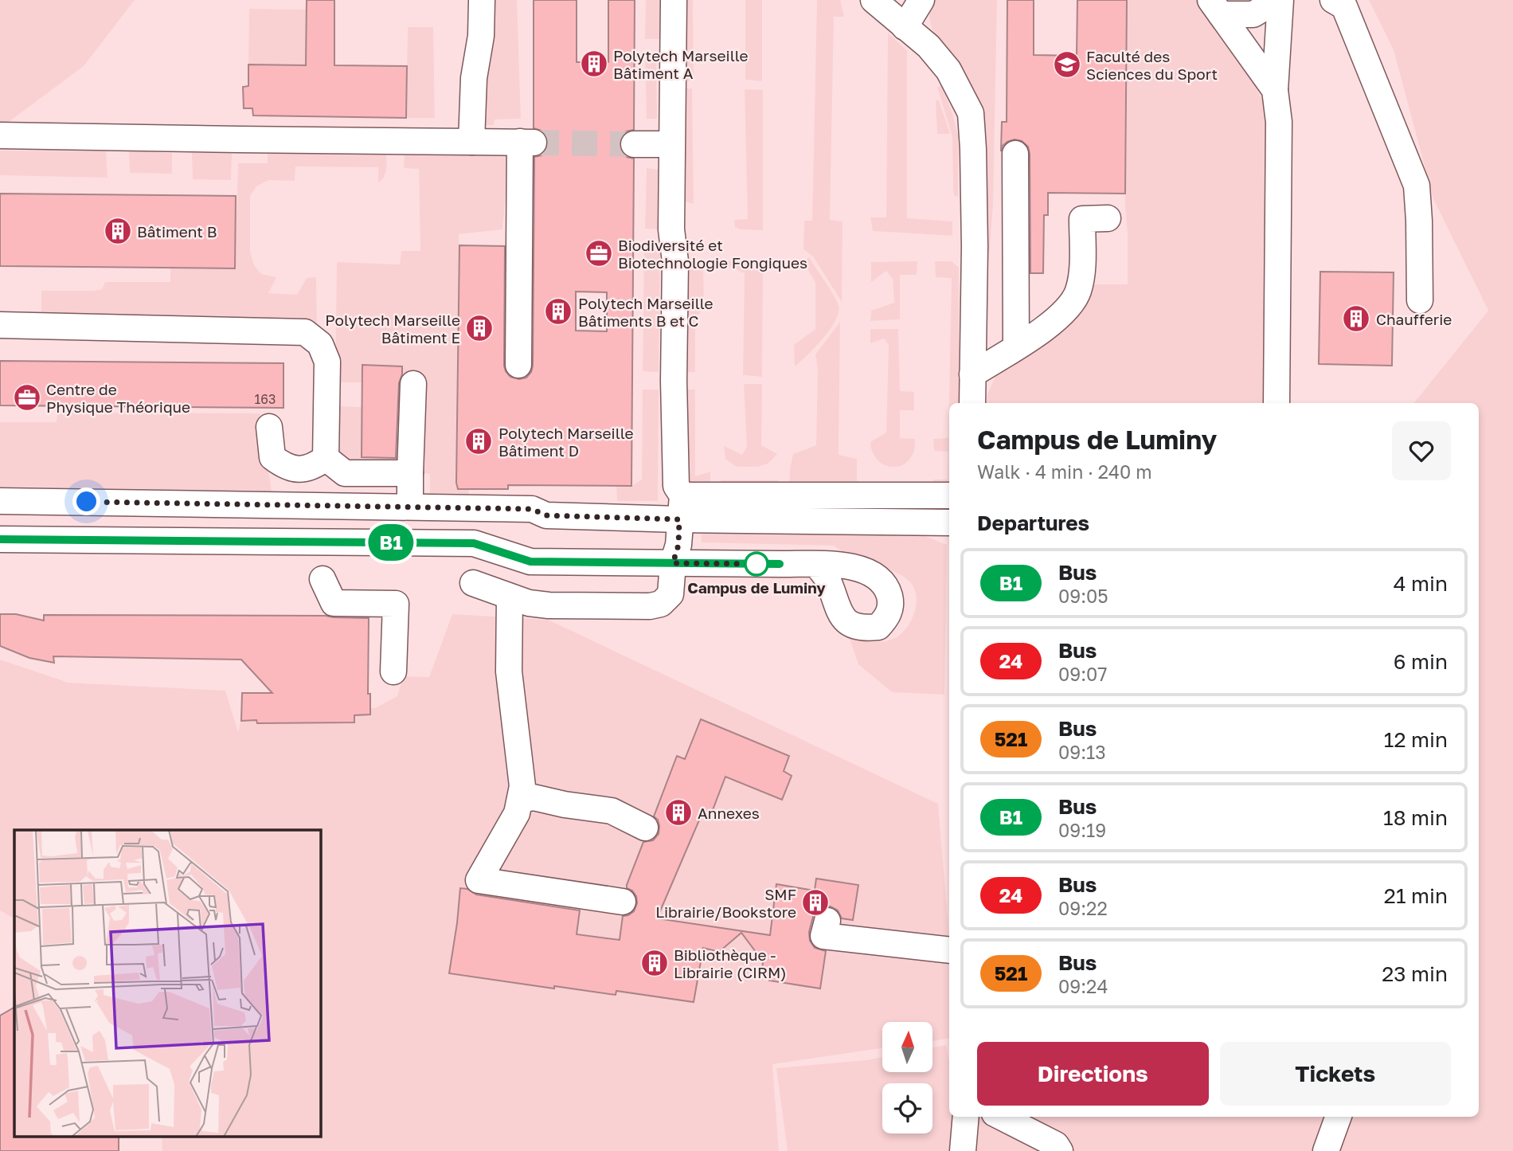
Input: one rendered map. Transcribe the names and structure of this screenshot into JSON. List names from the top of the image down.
{
  "places": {
    "building": [
      "Polytech Marseille Bâtiment A",
      "Bâtiment B",
      "Polytech Marseille Bâtiments B et C",
      "Chaufferie",
      "Polytech Marseille Bâtiment E",
      "Polytech Marseille Bâtiment D",
      "Annexes",
      "SMF Librairie/Bookstore",
      "Bibliothèque - Librairie (CIRM)"
    ],
    "school or university": ["Faculté des Sciences du Sport"],
    "office": ["Biodiversité et Biotechnologie Fongiques", "Centre de Physique Théorique"],
    "other": ["Campus de Luminy"]
  },
  "lines": ["bus line B1"],
  "house_numbers": ["163"],
  "north": "top",
  "page": {
    "on_map": "B1",
    "heading": [
      ["Campus de Luminy", "Walk · 4 min · 240 m"],
      "Departures"
    ],
    "list": [
      {
        "mark": "B1",
        "name": "Bus",
        "note": "09:05",
        "value": "4 min"
      },
      {
        "mark": "24",
        "name": "Bus",
        "note": "09:07",
        "value": "6 min"
      },
      {
        "mark": "521",
        "name": "Bus",
        "note": "09:13",
        "value": "12 min"
      },
      {
        "mark": "B1",
        "name": "Bus",
        "note": "09:19",
        "value": "18 min"
      },
      {
        "mark": "24",
        "name": "Bus",
        "note": "09:22",
        "value": "21 min"
      },
      {
        "mark": "521",
        "name": "Bus",
        "note": "09:24",
        "value": "23 min"
      }
    ],
    "buttons": ["Directions", "Tickets"]
  }
}
